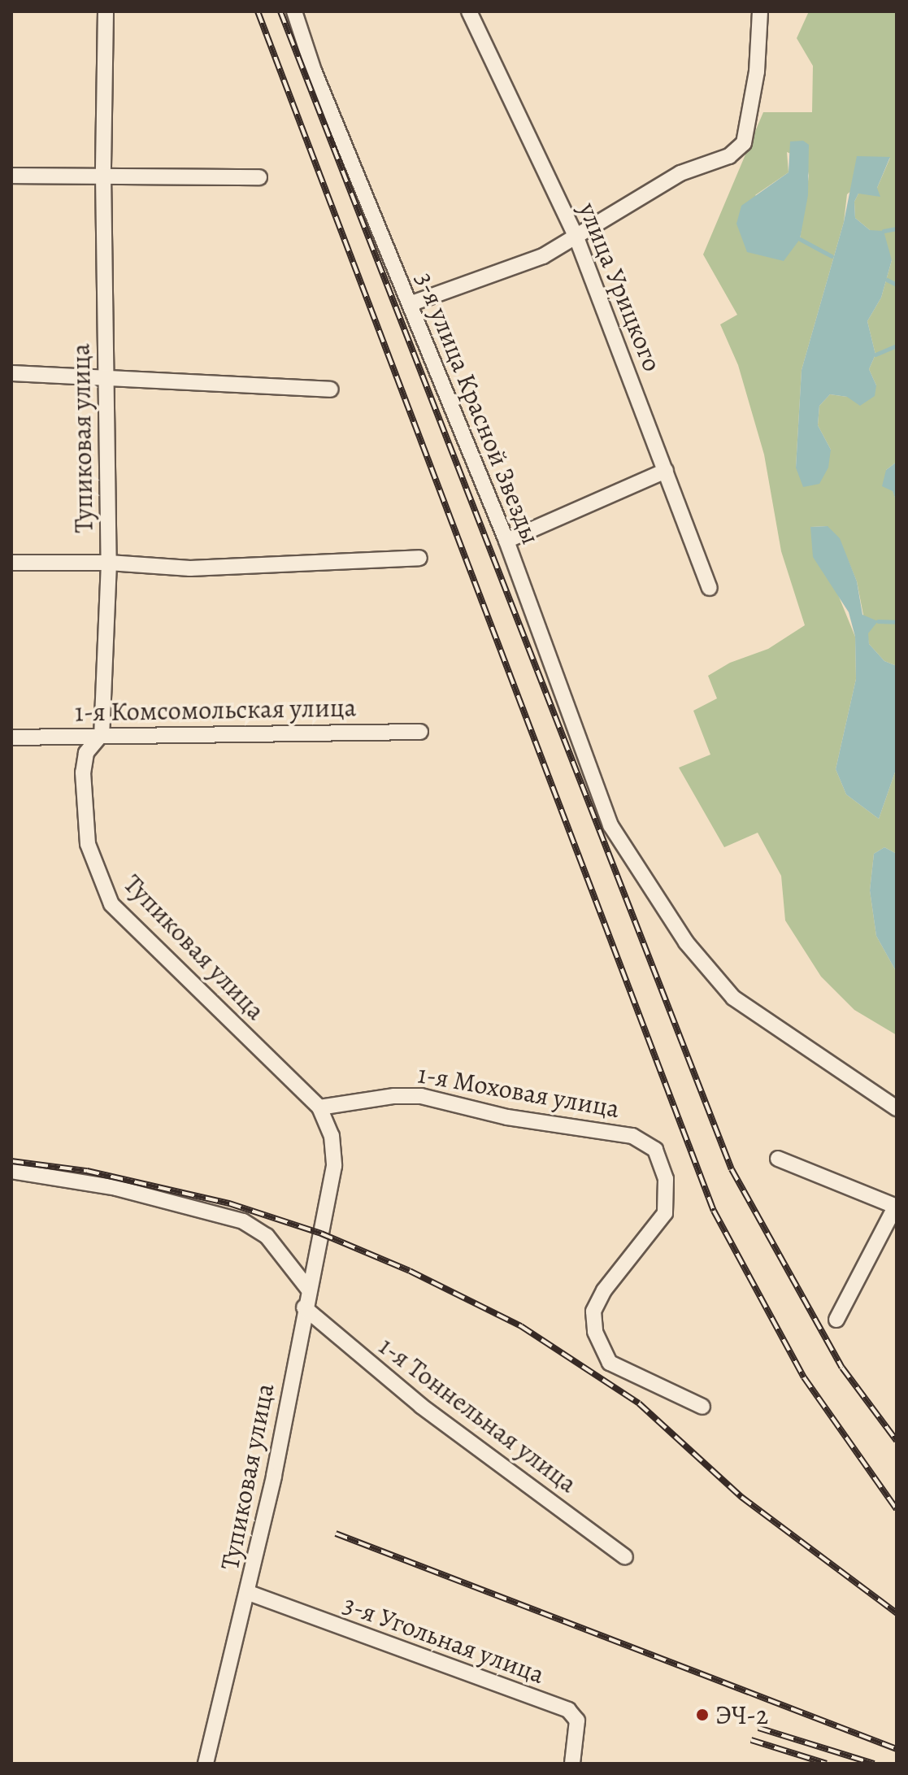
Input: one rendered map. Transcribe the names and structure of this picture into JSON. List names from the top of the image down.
{
  "streets": {
    "street": [
      "улица Урицкого",
      "3-я улица Красной Звезды",
      "Тупиковая улица",
      "1-я Комсомольская улица",
      "1-я Моховая улица",
      "1-я Тоннельная улица",
      "3-я Угольная улица"
    ]
  },
  "crossings": [
    ["Тупиковая улица", "1-я Комсомольская улица"],
    ["Тупиковая улица", "1-я Моховая улица"],
    ["Тупиковая улица", "1-я Тоннельная улица"],
    ["Тупиковая улица", "3-я Угольная улица"]
  ],
  "places": ["ЭЧ-2"]
}
